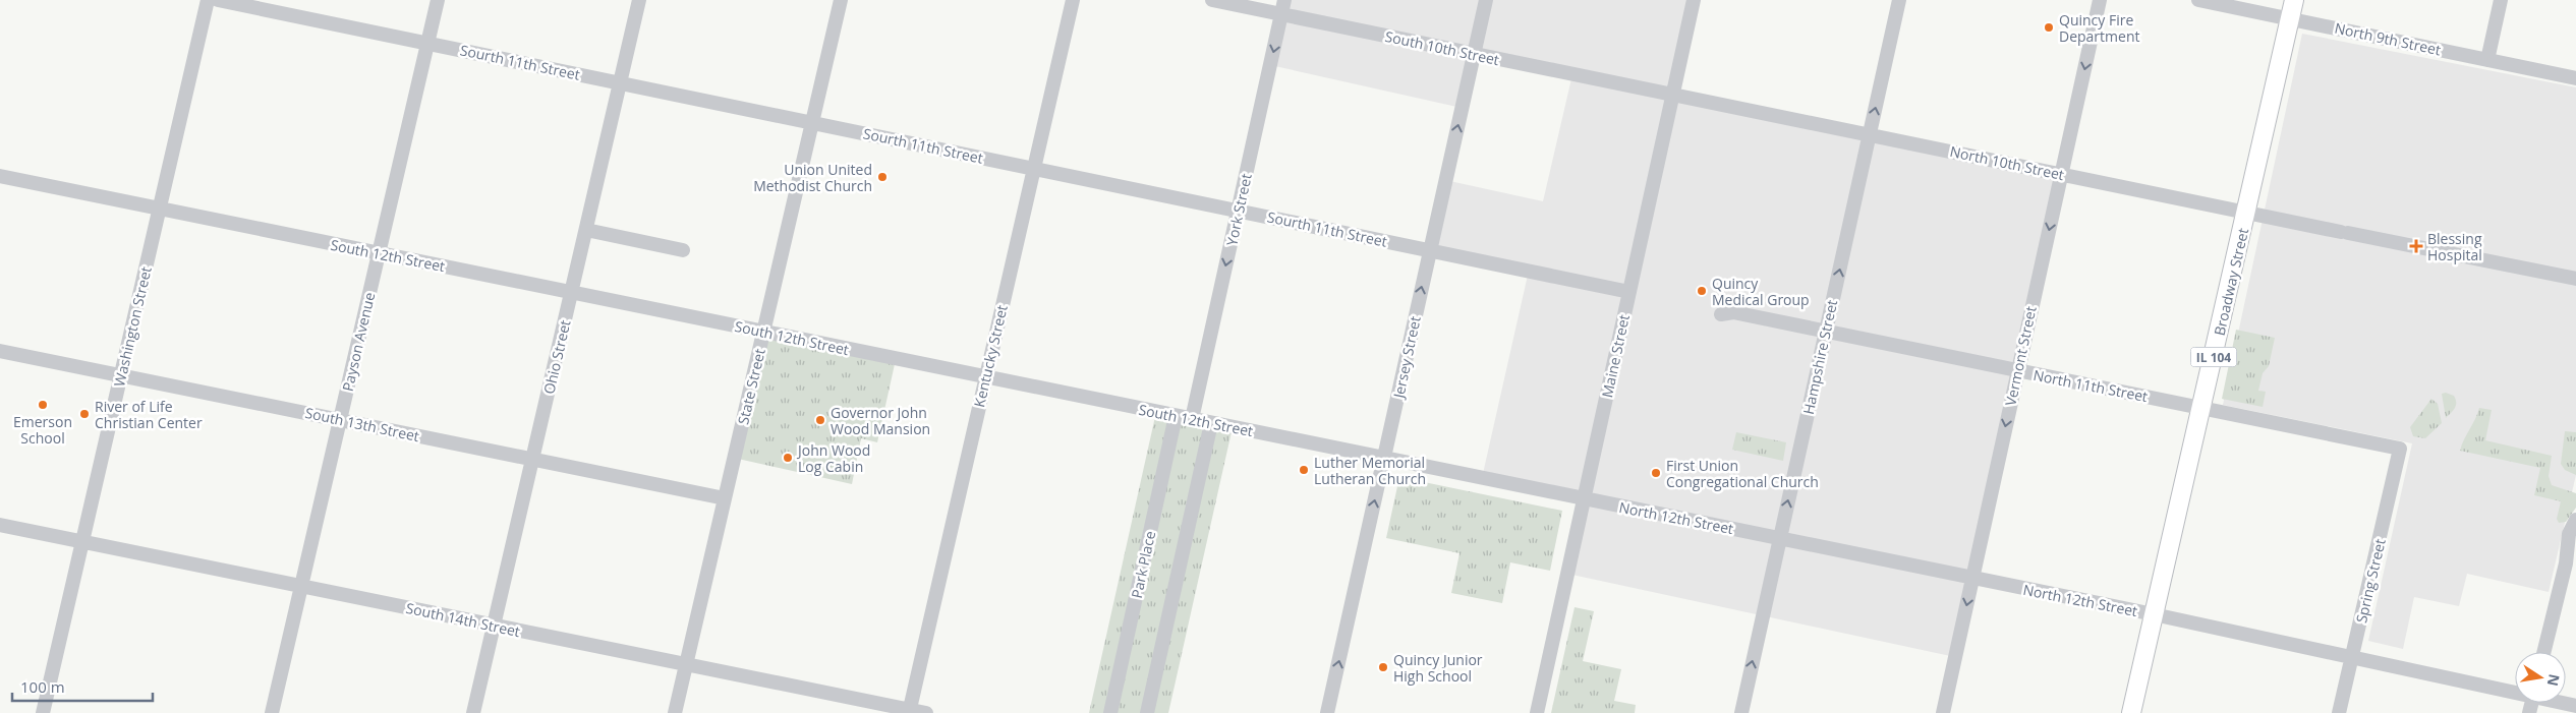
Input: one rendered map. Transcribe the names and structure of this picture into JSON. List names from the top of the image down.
{
  "streets": {
    "main road": ["Broadway Street", "IL 104"],
    "street": [
      "North 9th Street",
      "South 10th Street",
      "Sourth 11th Street",
      "North 10th Street",
      "York Street",
      "South 12th Street",
      "Washington Street",
      "Payson Avenue",
      "Kentucky Street",
      "Maine Street",
      "Vermont Street",
      "Ohio Street",
      "Jersey Street",
      "Hampshire Street",
      "North 11th Street",
      "State Street",
      "South 13th Street",
      "North 12th Street",
      "Park Place",
      "Spring Street",
      "South 14th Street"
    ]
  },
  "crossings": [
    ["North 9th Street", "Broadway Street"],
    ["South 10th Street", "North 10th Street"],
    ["South 10th Street", "York Street"],
    ["South 10th Street", "Maine Street"],
    ["South 10th Street", "Jersey Street"],
    ["Sourth 11th Street", "York Street"],
    ["Sourth 11th Street", "Payson Avenue"],
    ["Sourth 11th Street", "Kentucky Street"],
    ["Sourth 11th Street", "Maine Street"],
    ["Sourth 11th Street", "Ohio Street"],
    ["Sourth 11th Street", "Jersey Street"],
    ["Sourth 11th Street", "State Street"],
    ["North 10th Street", "Broadway Street"],
    ["North 10th Street", "Maine Street"],
    ["North 10th Street", "Vermont Street"],
    ["North 10th Street", "Hampshire Street"],
    ["York Street", "South 12th Street"],
    ["South 12th Street", "Washington Street"],
    ["South 12th Street", "Payson Avenue"],
    ["South 12th Street", "Kentucky Street"],
    ["South 12th Street", "Maine Street"],
    ["South 12th Street", "Ohio Street"],
    ["South 12th Street", "Jersey Street"],
    ["South 12th Street", "State Street"],
    ["South 12th Street", "North 12th Street"],
    ["South 12th Street", "Park Place"],
    ["Broadway Street", "North 11th Street"],
    ["Broadway Street", "North 12th Street"],
    ["Washington Street", "South 13th Street"],
    ["Washington Street", "South 14th Street"],
    ["Payson Avenue", "South 13th Street"],
    ["Payson Avenue", "South 14th Street"],
    ["Kentucky Street", "South 14th Street"],
    ["Maine Street", "North 12th Street"],
    ["Vermont Street", "North 11th Street"],
    ["Vermont Street", "North 12th Street"],
    ["Ohio Street", "South 13th Street"],
    ["Ohio Street", "South 14th Street"],
    ["Hampshire Street", "North 11th Street"],
    ["Hampshire Street", "North 12th Street"],
    ["North 11th Street", "Spring Street"],
    ["State Street", "South 13th Street"],
    ["State Street", "South 14th Street"],
    ["North 12th Street", "Spring Street"]
  ],
  "one_way": [
    "York Street",
    "Vermont Street",
    "Jersey Street",
    "Hampshire Street"
  ],
  "places": {
    "other": [
      "Quincy Fire Department",
      "Union United Methodist Church",
      "Quincy Medical Group",
      "Emerson School",
      "River of Life Christian Center",
      "Governor John Wood Mansion",
      "John Wood Log Cabin",
      "Luther Memorial Lutheran Church",
      "First Union Congregational Church",
      "Quincy Junior High School"
    ],
    "health": ["Blessing Hospital"]
  },
  "scale_bar": "100 m",
  "north": "right"
}
